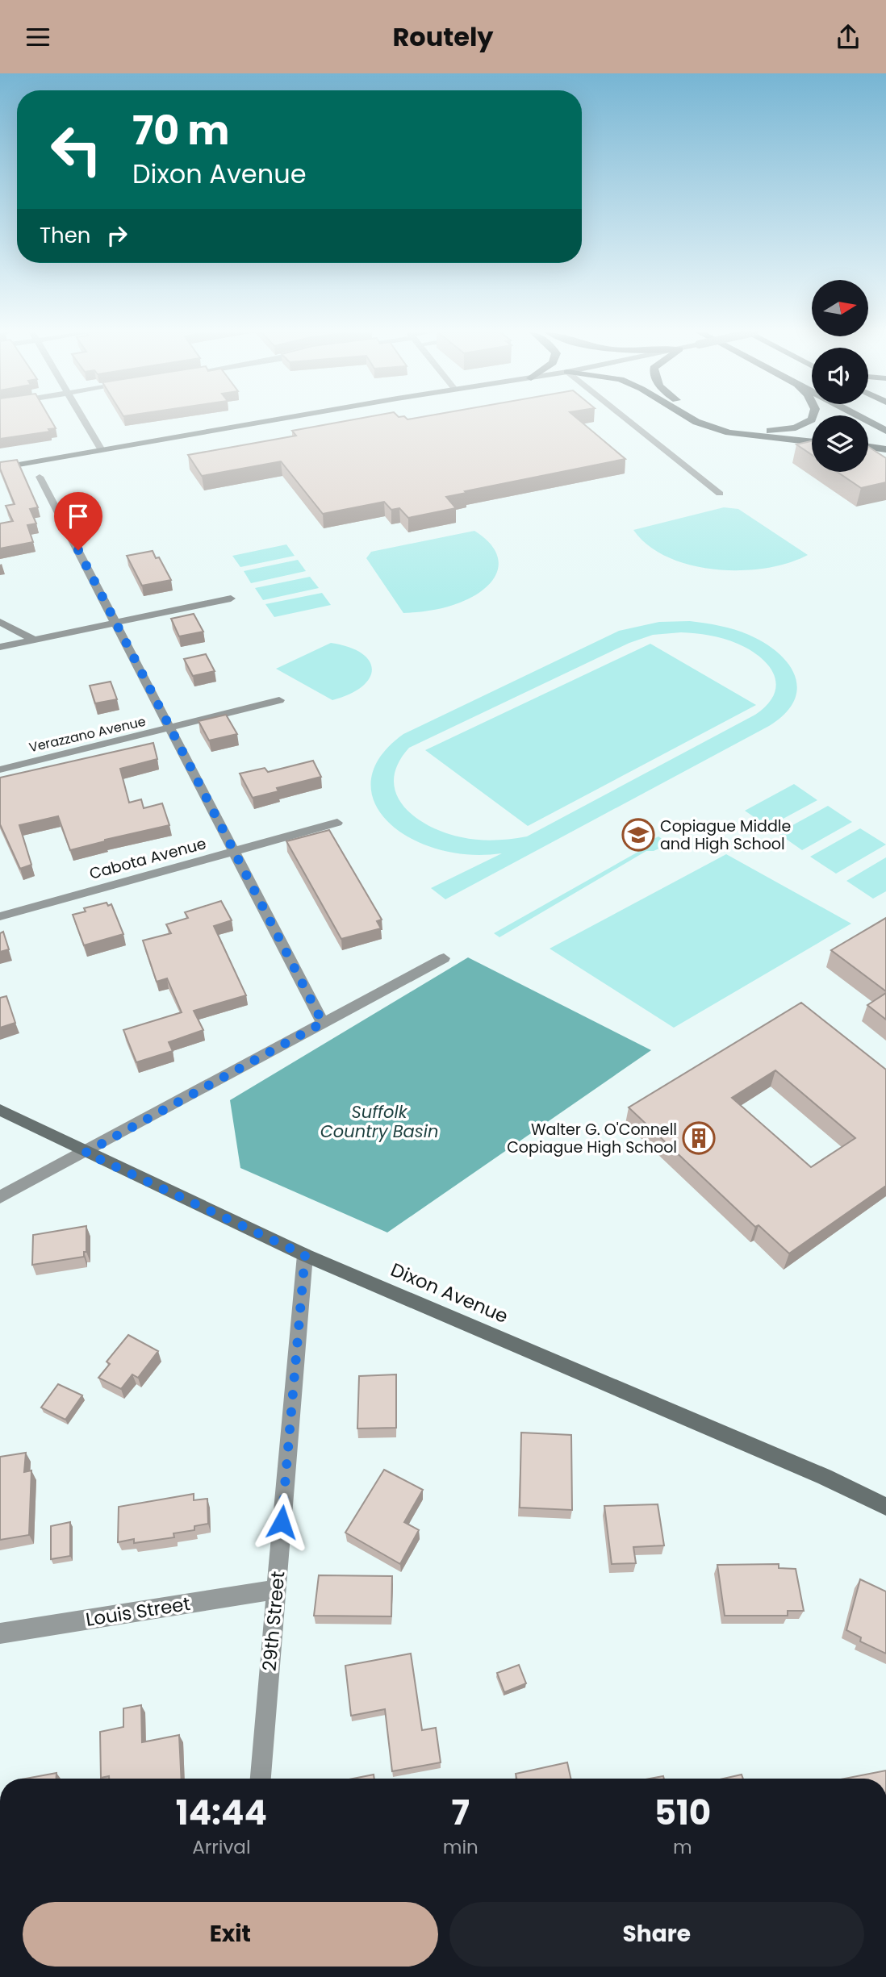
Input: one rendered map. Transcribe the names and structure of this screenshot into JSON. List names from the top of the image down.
{
  "streets": {
    "main road": ["Dixon Avenue"],
    "street": [
      "Verazzano Avenue",
      "Cabota Avenue",
      "Louis Street",
      "29th Street"
    ]
  },
  "crossings": [
    ["Dixon Avenue", "29th Street"],
    ["Louis Street", "29th Street"]
  ],
  "water": ["Suffolk Country Basin"],
  "places": {
    "school or university": ["Copiague Middle and High School"],
    "building": ["Walter G. O'Connell Copiague High School"]
  },
  "north": "right",
  "page": {
    "header": "Routely",
    "turn": ["70 m", "Dixon Avenue"],
    "then": "Then",
    "eta": [
      "14:44",
      "Arrival",
      "7",
      "min",
      "510",
      "m"
    ],
    "buttons": ["Exit", "Share"]
  }
}
